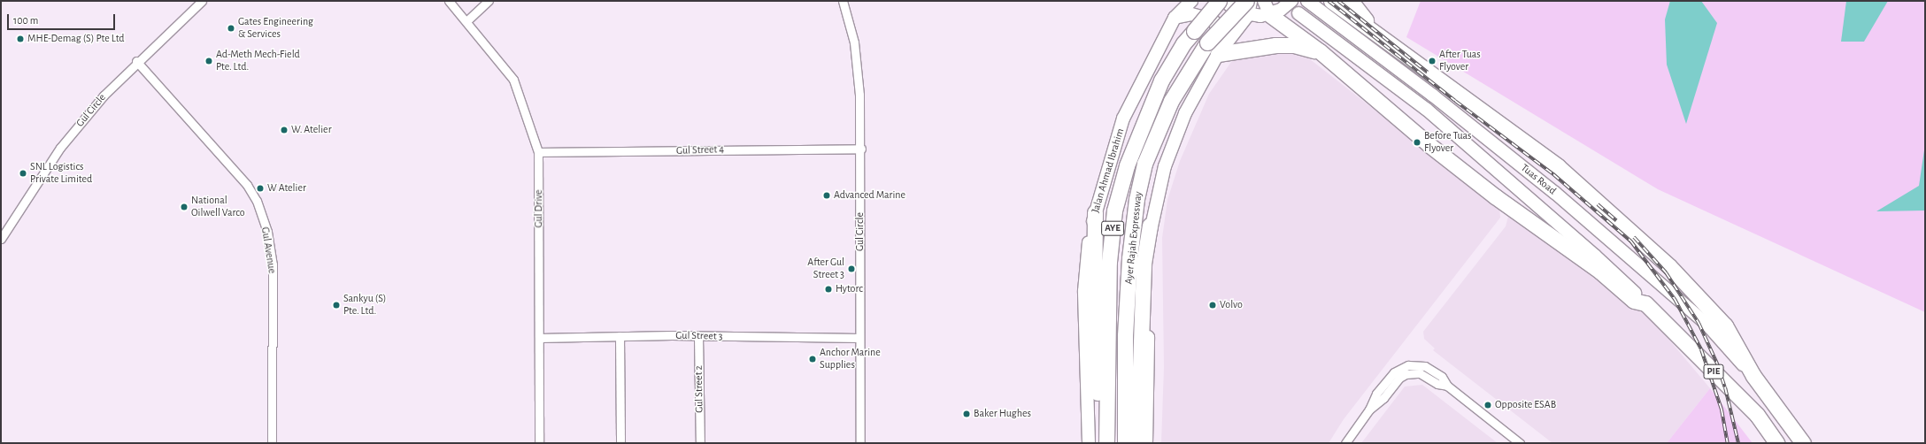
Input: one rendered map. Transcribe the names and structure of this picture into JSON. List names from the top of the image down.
{
  "streets": {
    "highway": ["AYE", "Ayer Rajah Expressway", "PIE"],
    "main road": ["Jalan Ahmad Ibrahim", "Tuas Road"],
    "street": [
      "Gul Circle",
      "Gul Street 4",
      "Gul Drive",
      "Gul Avenue",
      "Gul Street 3",
      "Gul Street 2"
    ]
  },
  "crossings": [
    ["Gul Circle", "Gul Street 4"],
    ["Gul Circle", "Gul Avenue"],
    ["Gul Circle", "Gul Street 3"],
    ["Gul Street 4", "Gul Drive"],
    ["Tuas Road", "PIE"],
    ["Gul Drive", "Gul Street 3"],
    ["Gul Street 3", "Gul Street 2"]
  ],
  "places": [
    "Gates Engineering & Services",
    "MHE-Demag (S) Pte Ltd",
    "Ad-Meth Mech-Field Pte. Ltd.",
    "After Tuas Flyover",
    "W. Atelier",
    "Before Tuas Flyover",
    "SNL Logistics Private Limited",
    "W Atelier",
    "Advanced Marine",
    "National Oilwell Varco",
    "After Gul Street 3",
    "Hytorc",
    "Sankyu (S) Pte. Ltd.",
    "Volvo",
    "Anchor Marine Supplies",
    "Opposite ESAB",
    "Baker Hughes"
  ],
  "scale_bar": "100 m"
}
